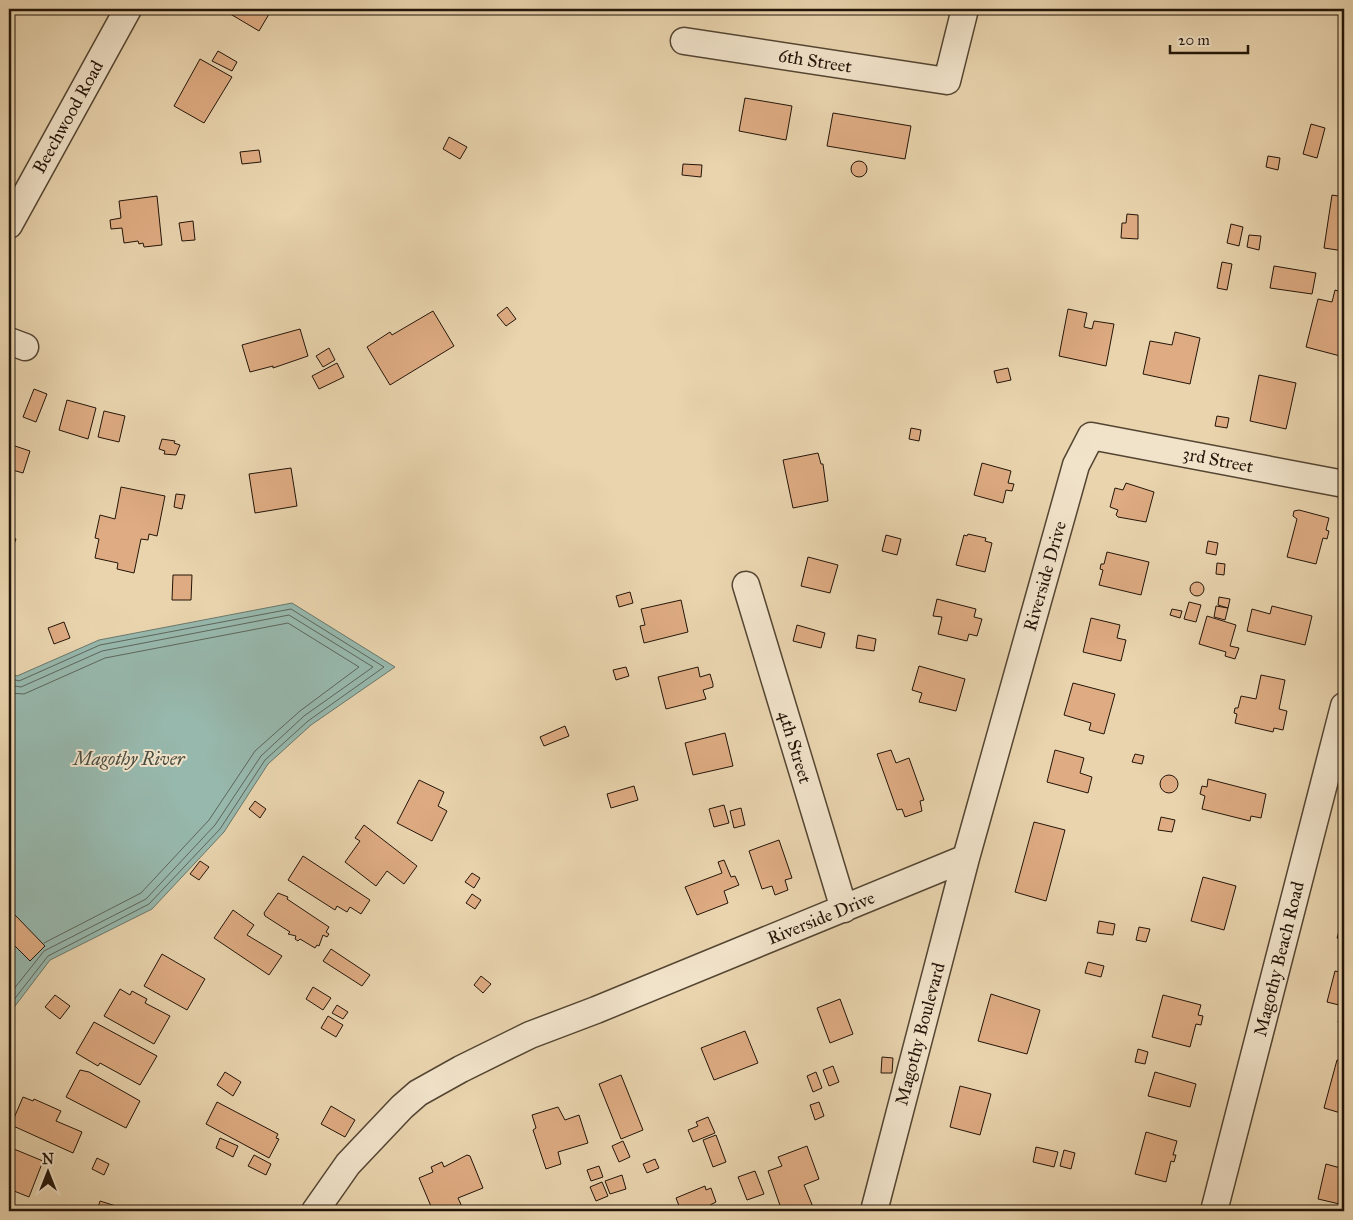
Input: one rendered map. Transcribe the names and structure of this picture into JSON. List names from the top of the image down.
{
  "streets": {
    "street": [
      "6th Street",
      "Beechwood Road",
      "3rd Street",
      "Riverside Drive",
      "4th Street",
      "Magothy Beach Road",
      "Magothy Boulevard"
    ]
  },
  "crossings": [
    ["3rd Street", "Riverside Drive"],
    ["Riverside Drive", "4th Street"],
    ["Riverside Drive", "Magothy Boulevard"]
  ],
  "water": ["Magothy River"],
  "scale_bar": "20 m",
  "north": "top"
}
